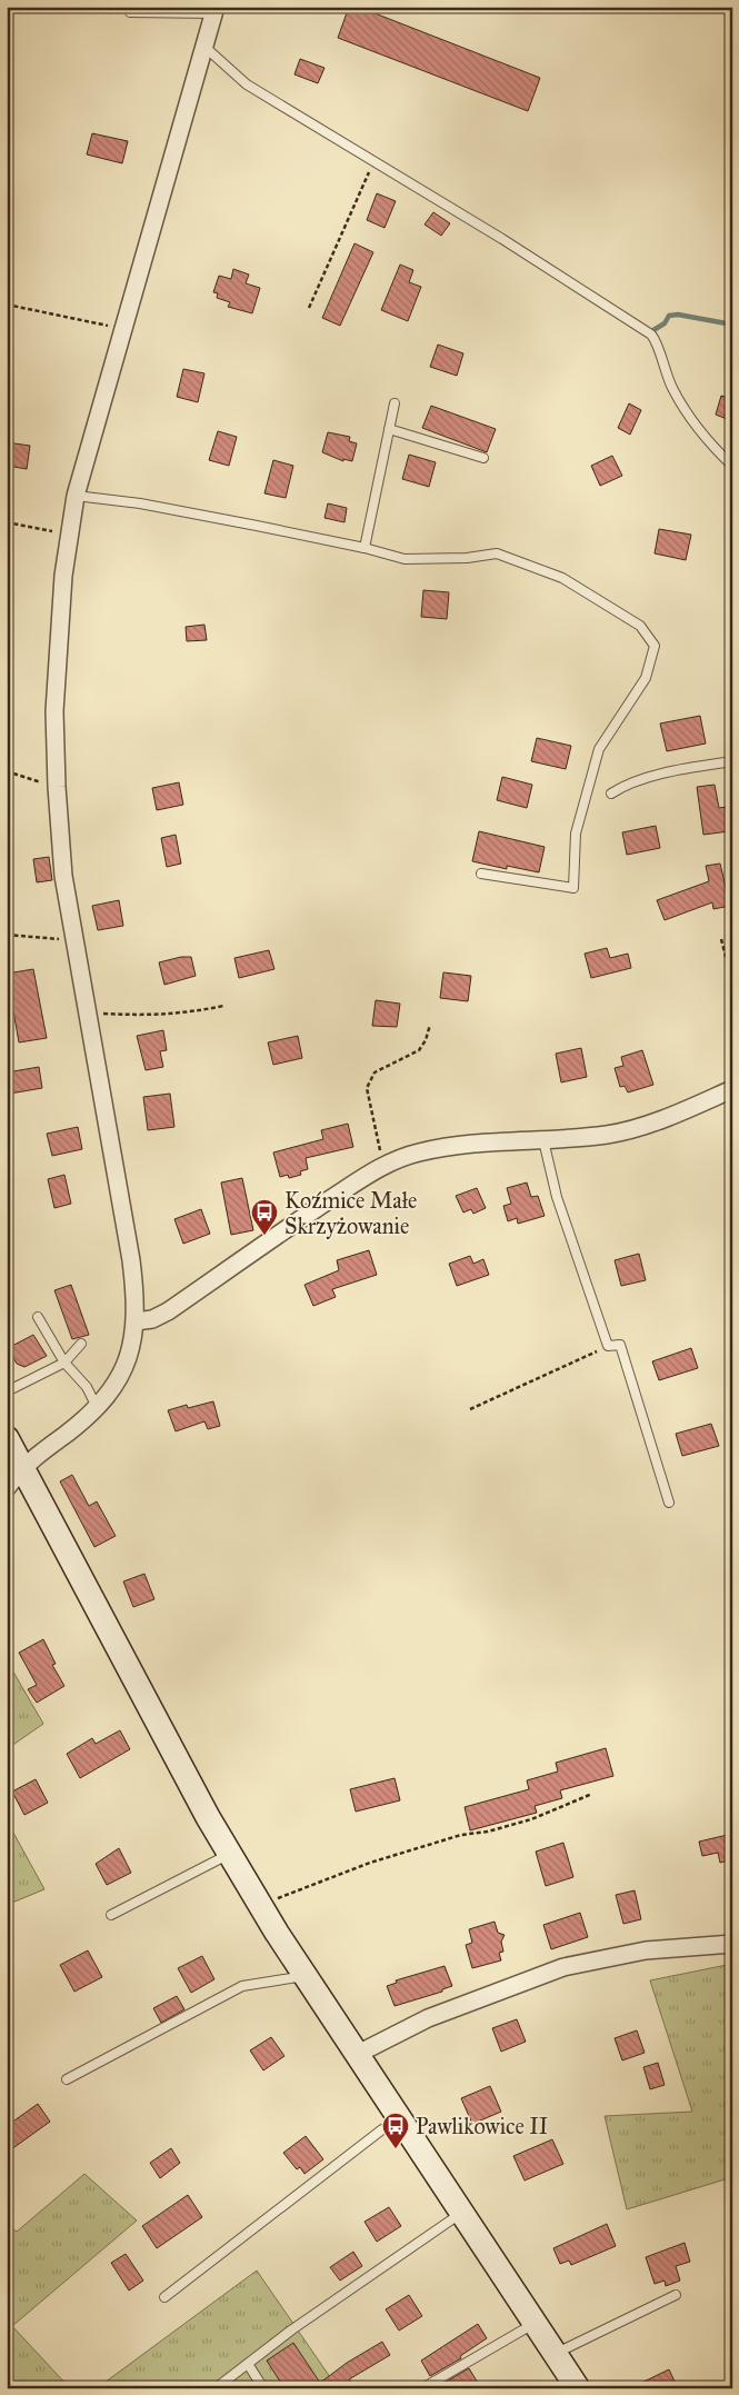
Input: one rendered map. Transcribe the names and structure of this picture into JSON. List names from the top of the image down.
{
  "places": {
    "bus stop": ["Koźmice Małe Skrzyżowanie", "Pawlikowice II"]
  }
}
